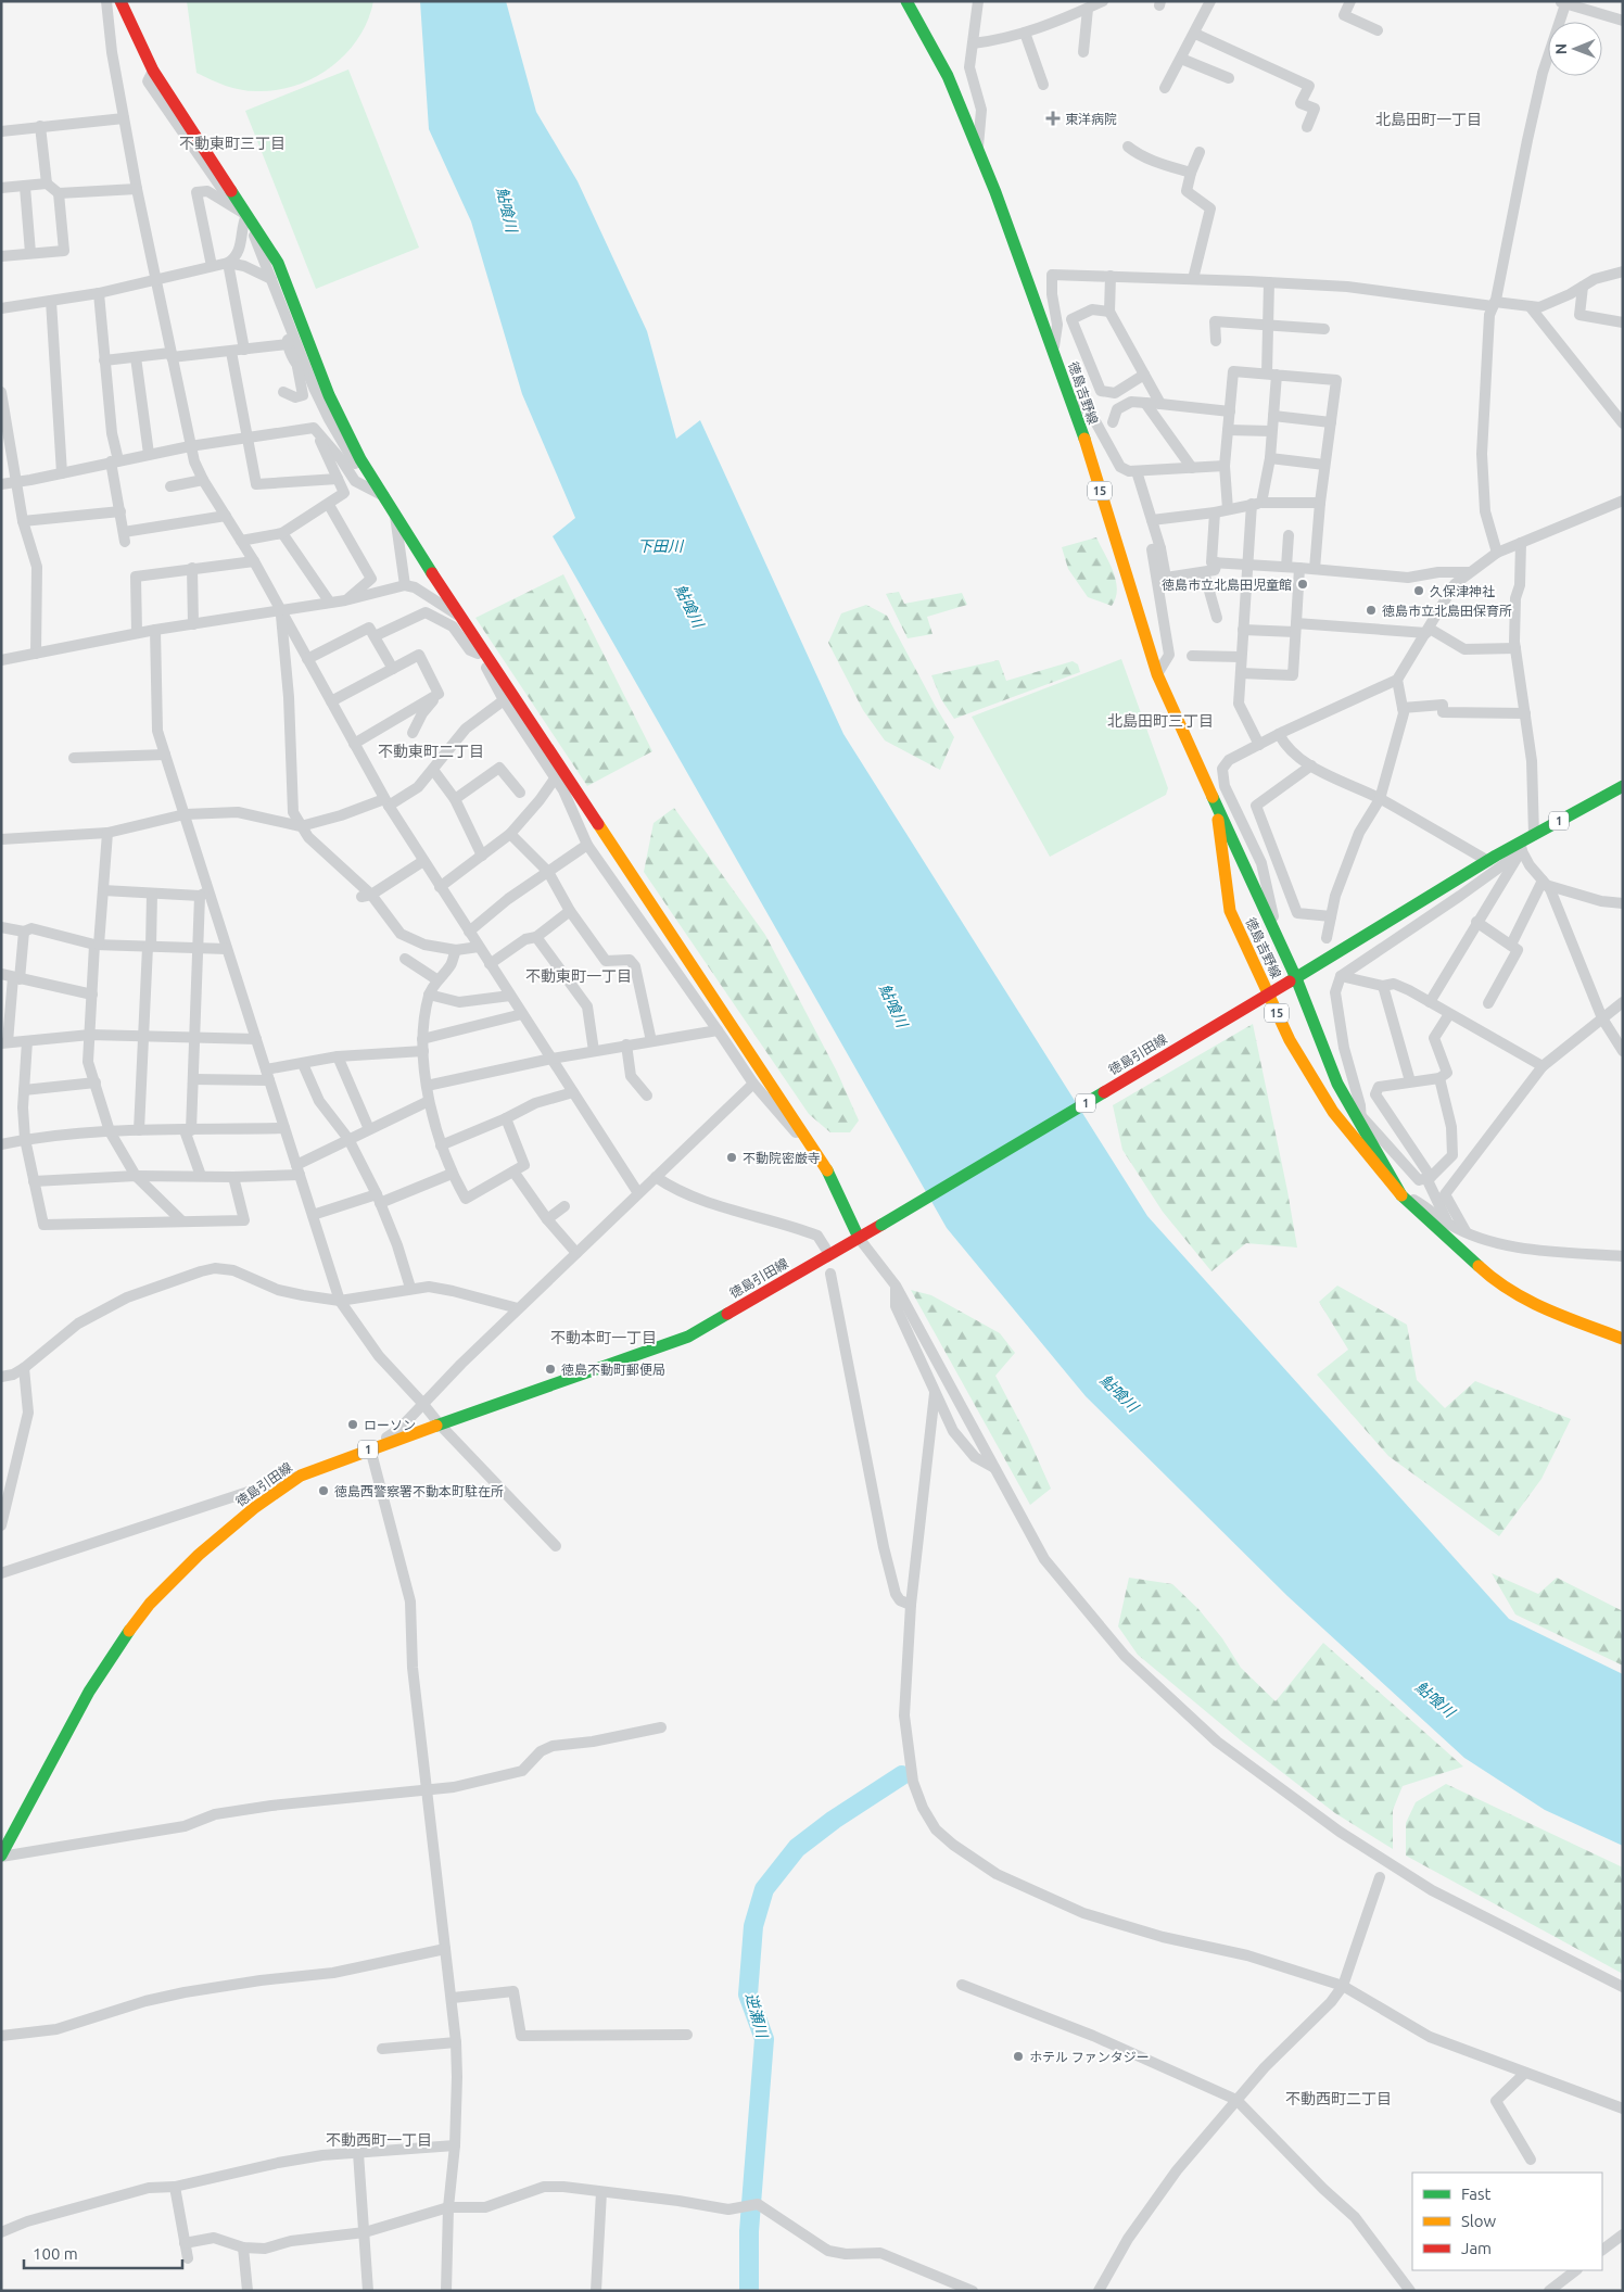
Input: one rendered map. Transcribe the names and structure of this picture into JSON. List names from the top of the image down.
{
  "streets": {
    "main road": [
      "徳島吉野線",
      "15",
      "1",
      "徳島引田線"
    ]
  },
  "crossings": [
    ["徳島吉野線", "徳島引田線"]
  ],
  "districts": [
    "北島田町一丁目",
    "不動東町三丁目",
    "北島田町三丁目",
    "不動東町二丁目",
    "不動東町一丁目",
    "不動本町一丁目",
    "不動西町二丁目",
    "不動西町一丁目"
  ],
  "water": ["鮎喰川", "下田川", "逆瀬川"],
  "places": {
    "health": ["東洋病院"],
    "other": [
      "徳島市立北島田児童館",
      "久保津神社",
      "徳島市立北島田保育所",
      "不動院密厳寺",
      "徳島不動町郵便局",
      "ローソン",
      "徳島西警察署不動本町駐在所",
      "ホテル ファンタジー"
    ]
  },
  "legend": ["Fast", "Slow", "Jam"],
  "scale_bar": "100 m",
  "north": "left"
}
